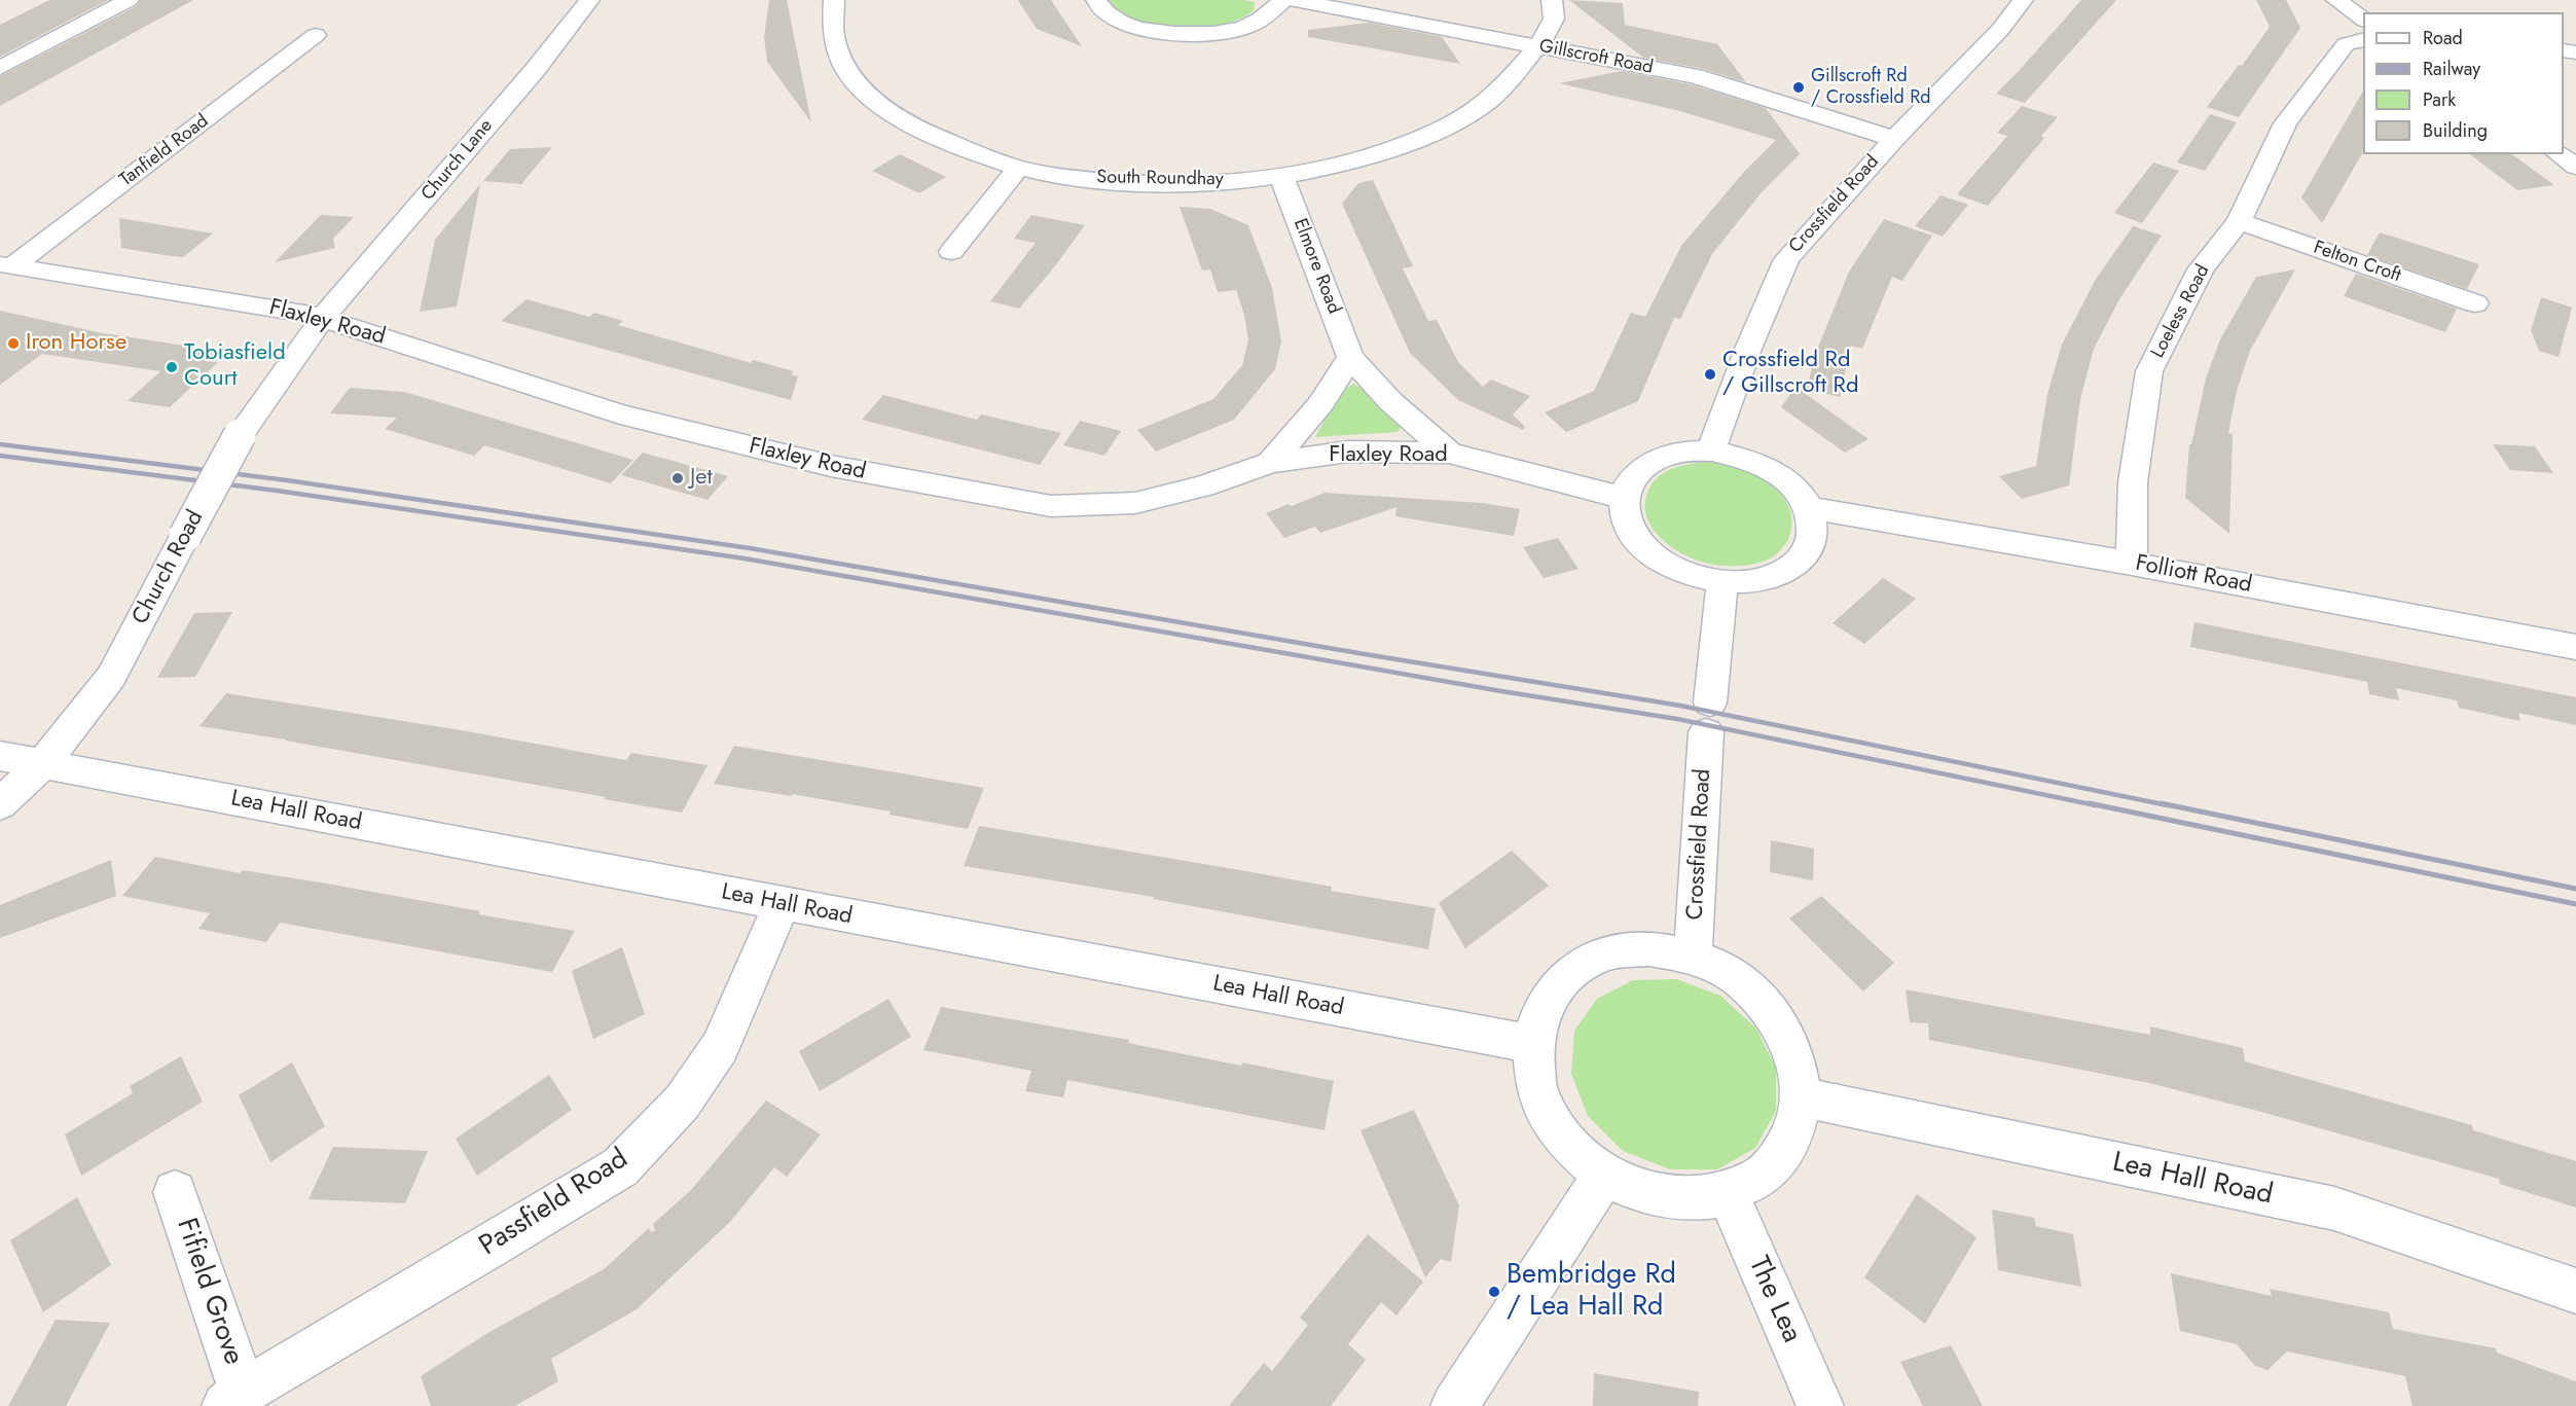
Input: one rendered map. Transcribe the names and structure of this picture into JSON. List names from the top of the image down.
{
  "streets": {
    "street": [
      "Gillscroft Road",
      "Tanfield Road",
      "Church Lane",
      "South Roundhay",
      "Crossfield Road",
      "Felton Croft",
      "Elmore Road",
      "Loeless Road",
      "Flaxley Road",
      "Church Road",
      "Folliott Road",
      "Lea Hall Road",
      "Passfield Road",
      "Fifield Grove",
      "The Lea"
    ]
  },
  "crossings": [
    ["Gillscroft Road", "South Roundhay"],
    ["Gillscroft Road", "Crossfield Road"],
    ["Tanfield Road", "Flaxley Road"],
    ["Church Lane", "Flaxley Road"],
    ["Church Lane", "Church Road"],
    ["South Roundhay", "Elmore Road"],
    ["Crossfield Road", "Flaxley Road"],
    ["Crossfield Road", "Folliott Road"],
    ["Felton Croft", "Loeless Road"],
    ["Elmore Road", "Flaxley Road"],
    ["Loeless Road", "Folliott Road"],
    ["Flaxley Road", "Church Road"],
    ["Flaxley Road", "Folliott Road"],
    ["Church Road", "Lea Hall Road"],
    ["Lea Hall Road", "Passfield Road"],
    ["Passfield Road", "Fifield Grove"]
  ],
  "places": [
    "Gillscroft Rd / Crossfield Rd",
    "Iron Horse",
    "Tobiasfield Court",
    "Crossfield Rd / Gillscroft Rd",
    "Jet",
    "Bembridge Rd / Lea Hall Rd"
  ],
  "legend": [
    "Road",
    "Railway",
    "Park",
    "Building"
  ]
}
